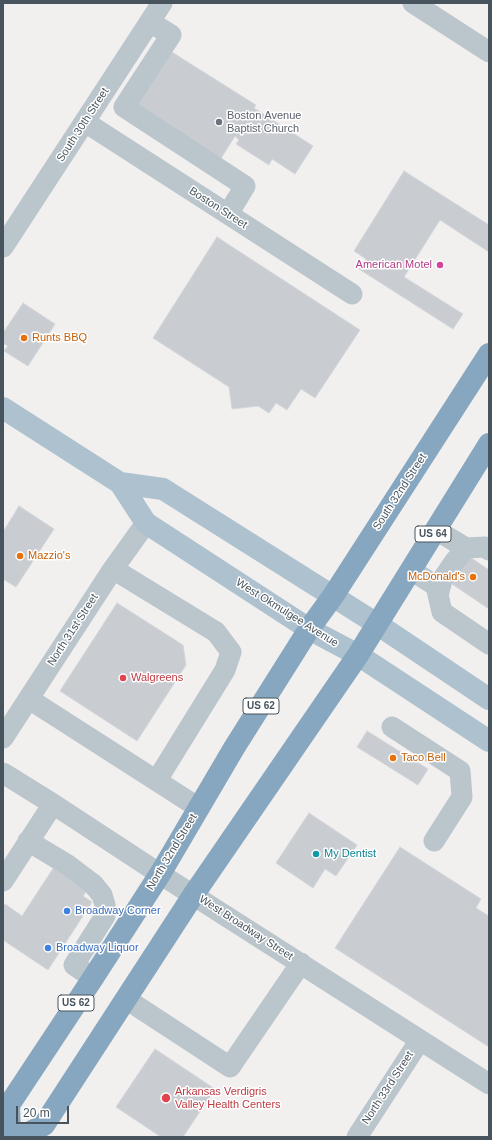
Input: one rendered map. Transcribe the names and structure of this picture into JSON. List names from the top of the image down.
{
  "streets": {
    "highway": [
      "South 32nd Street",
      "US 64",
      "US 62",
      "North 32nd Street"
    ],
    "main road": ["West Okmulgee Avenue"],
    "street": [
      "South 30th Street",
      "Boston Street",
      "North 31st Street",
      "West Broadway Street",
      "North 33rd Street"
    ]
  },
  "crossings": [
    ["South 30th Street", "Boston Street"],
    ["South 32nd Street", "West Okmulgee Avenue"],
    ["South 32nd Street", "North 32nd Street"],
    ["US 64", "West Okmulgee Avenue"],
    ["West Okmulgee Avenue", "North 31st Street"],
    ["West Okmulgee Avenue", "North 32nd Street"],
    ["North 32nd Street", "West Broadway Street"],
    ["West Broadway Street", "North 33rd Street"]
  ],
  "places": [
    "Boston Avenue Baptist Church",
    "American Motel",
    "Runts BBQ",
    "Mazzio's",
    "McDonald's",
    "Walgreens",
    "Taco Bell",
    "My Dentist",
    "Broadway Corner",
    "Broadway Liquor",
    "Arkansas Verdigris Valley Health Centers"
  ],
  "scale_bar": "20 m"
}
